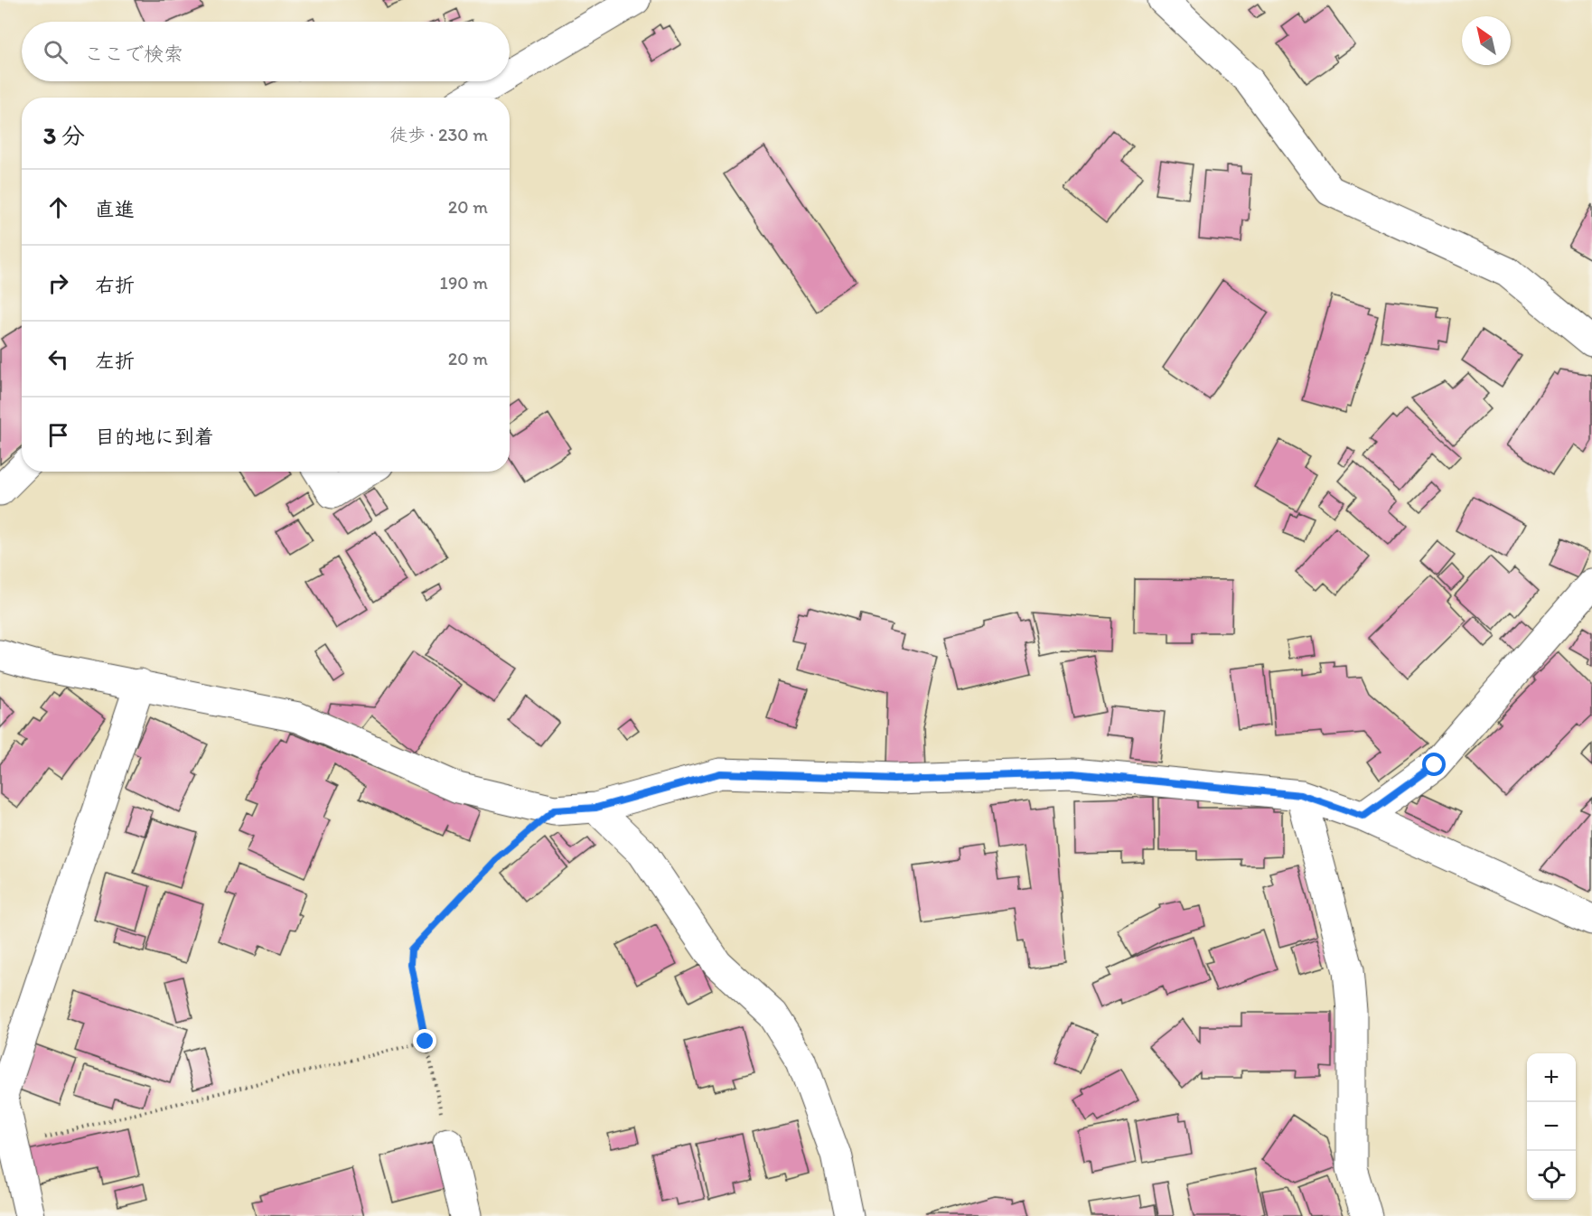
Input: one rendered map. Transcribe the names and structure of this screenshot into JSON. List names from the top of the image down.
{
  "north": "top left",
  "page": {
    "search": "ここで検索",
    "heading": ["3 分", "徒歩 · 230 m"],
    "list": [
      ["直進", "20 m"],
      ["右折", "190 m"],
      ["左折", "20 m"],
      "目的地に到着"
    ],
    "map_buttons": ["+", "−"]
  }
}
